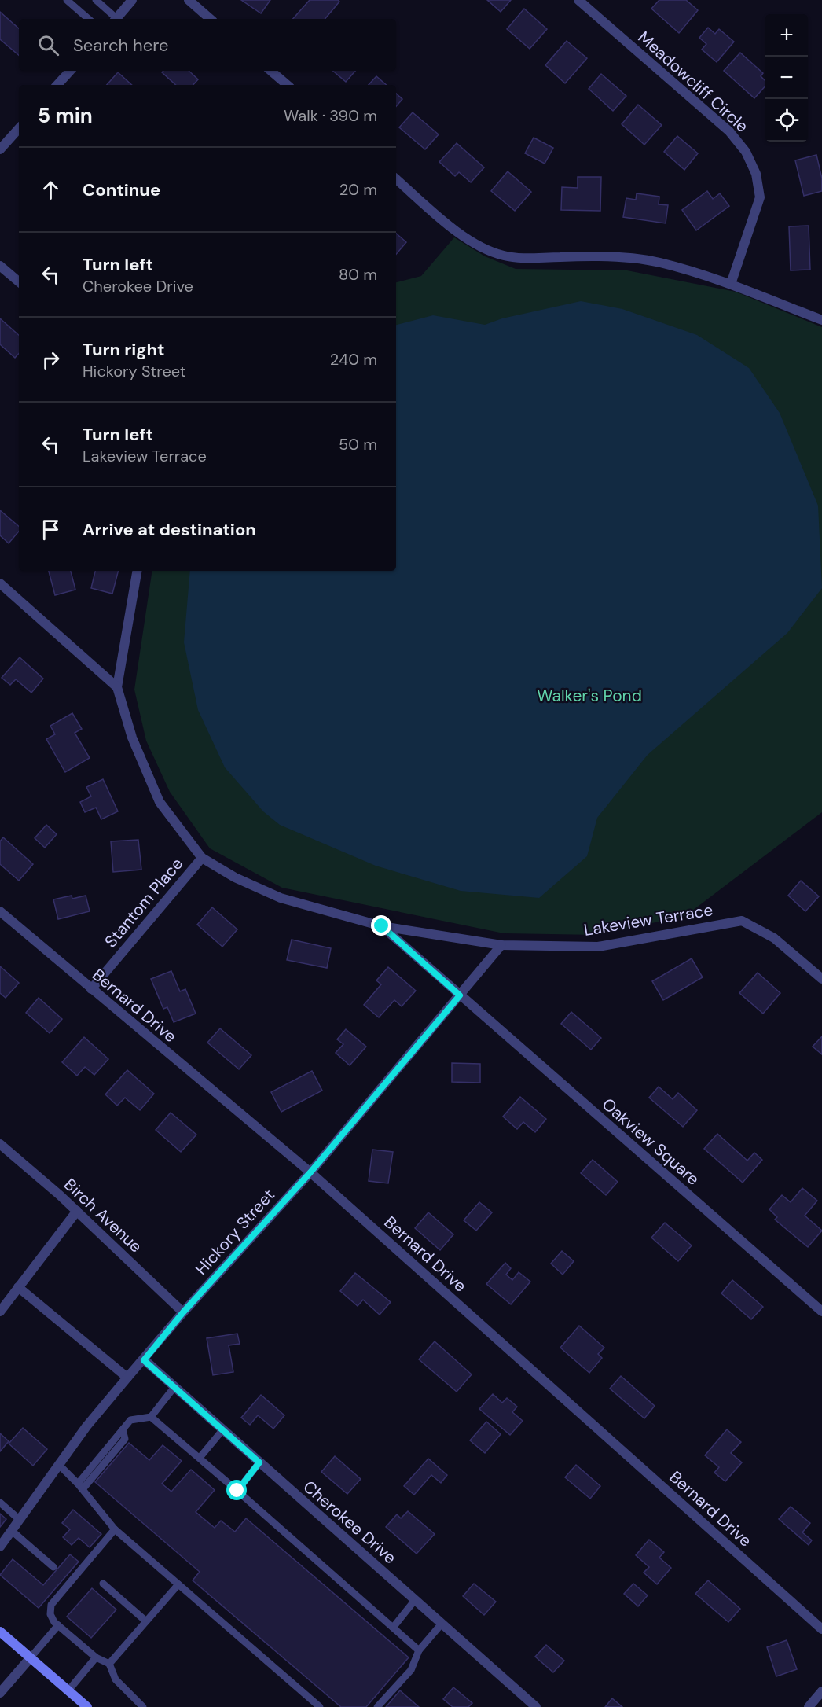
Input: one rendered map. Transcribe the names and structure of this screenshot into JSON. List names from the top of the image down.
{
  "streets": {
    "street": [
      "Meadowcliff Circle",
      "Stantom Place",
      "Lakeview Terrace",
      "Bernard Drive",
      "Oakview Square",
      "Birch Avenue",
      "Hickory Street",
      "Cherokee Drive"
    ]
  },
  "crossings": [
    ["Stantom Place", "Lakeview Terrace"],
    ["Stantom Place", "Bernard Drive"],
    ["Lakeview Terrace", "Oakview Square"],
    ["Lakeview Terrace", "Hickory Street"],
    ["Bernard Drive", "Hickory Street"],
    ["Oakview Square", "Hickory Street"],
    ["Birch Avenue", "Hickory Street"],
    ["Hickory Street", "Cherokee Drive"]
  ],
  "parks": ["Walker's Pond"],
  "page": {
    "map_buttons": ["+", "−"],
    "search": "Search here",
    "heading": ["5 min", "Walk · 390 m"],
    "list": [
      ["Continue", "20 m"],
      ["Turn left", "Cherokee Drive", "80 m"],
      ["Turn right", "Hickory Street", "240 m"],
      ["Turn left", "Lakeview Terrace", "50 m"],
      "Arrive at destination"
    ]
  }
}
